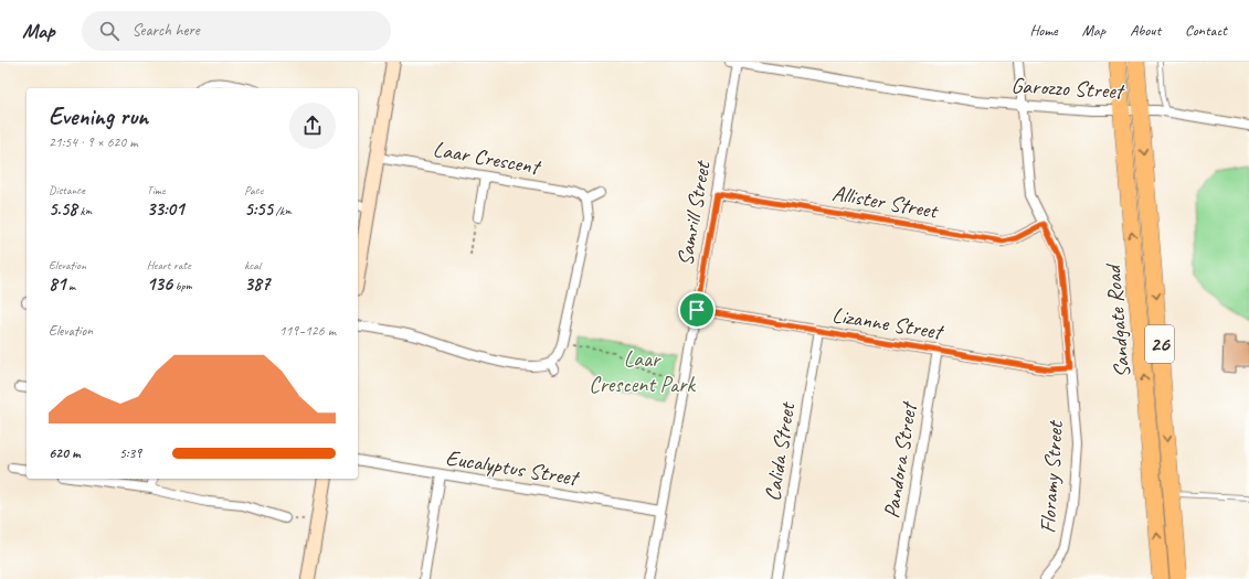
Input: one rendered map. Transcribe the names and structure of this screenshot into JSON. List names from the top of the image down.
{
  "streets": {
    "highway": ["Sandgate Road", "26"],
    "street": [
      "Garozzo Street",
      "Laar Crescent",
      "Allister Street",
      "Samrill Street",
      "Lizanne Street",
      "Calida Street",
      "Pandora Street",
      "Eucalyptus Street",
      "Floramy Street"
    ]
  },
  "crossings": [
    ["Garozzo Street", "Samrill Street"],
    ["Garozzo Street", "Sandgate Road"],
    ["Garozzo Street", "Floramy Street"],
    ["Allister Street", "Samrill Street"],
    ["Allister Street", "Floramy Street"],
    ["Samrill Street", "Lizanne Street"],
    ["Samrill Street", "Eucalyptus Street"],
    ["Lizanne Street", "Calida Street"],
    ["Lizanne Street", "Pandora Street"],
    ["Lizanne Street", "Floramy Street"]
  ],
  "parks": ["Laar Crescent Park"],
  "page": {
    "header": "Map",
    "search": "Search here",
    "nav": [
      "Home",
      "Map",
      "About",
      "Contact"
    ],
    "heading": ["Evening run", "21:54 · 9 × 620 m"],
    "stats": [
      ["Distance", "5.58 km"],
      ["Time", "33:01"],
      ["Pace", "5:55 /km"],
      ["Elevation", "81 m"],
      ["Heart rate", "136 bpm"],
      ["kcal", "387"]
    ],
    "chart": ["Elevation", "119–126 m"],
    "list": [
      {
        "name": "620 m",
        "note": "5:39"
      }
    ]
  }
}
